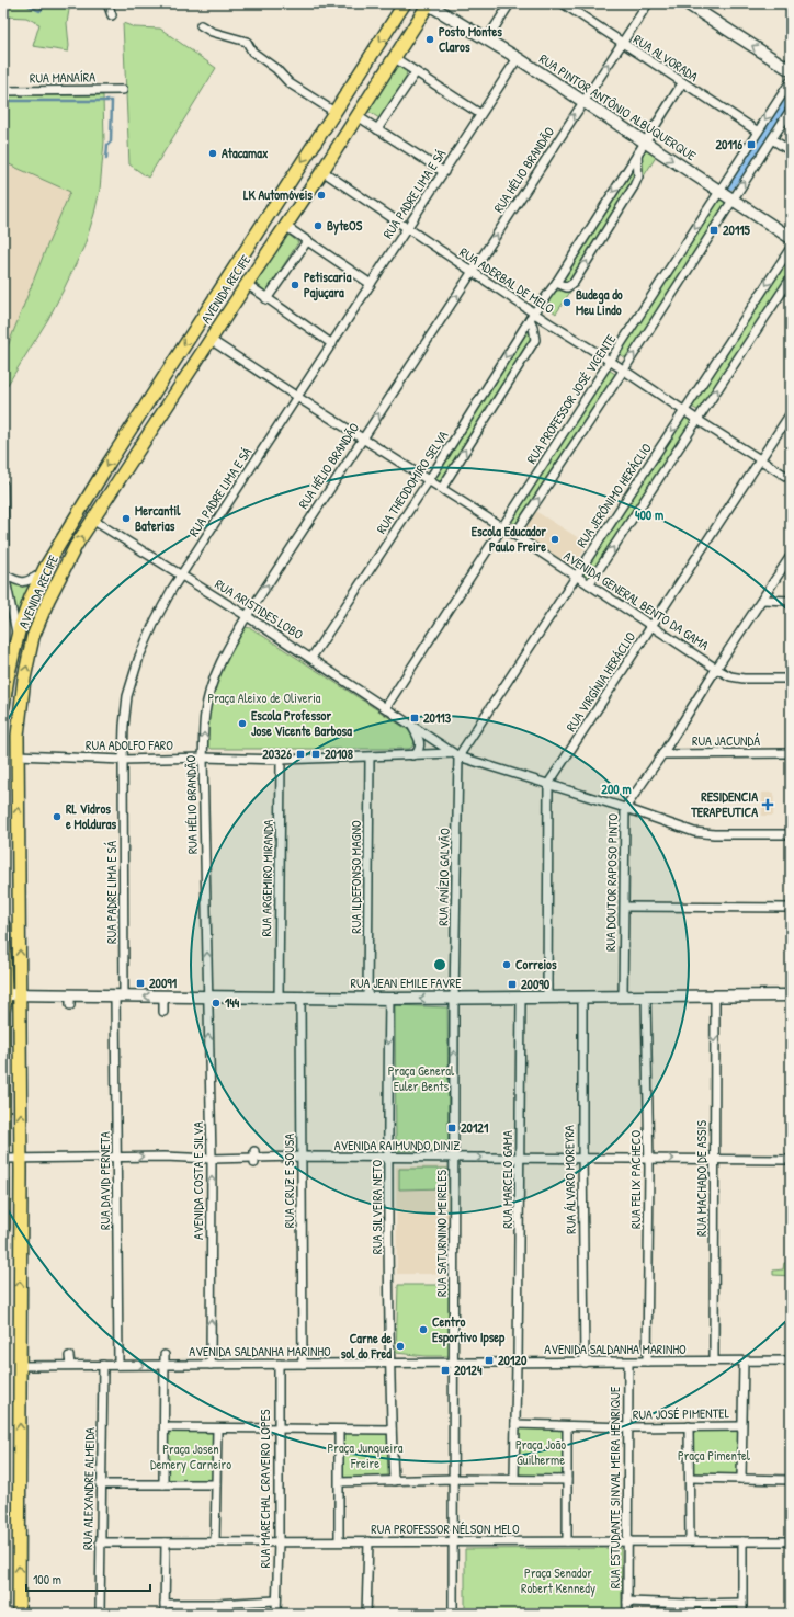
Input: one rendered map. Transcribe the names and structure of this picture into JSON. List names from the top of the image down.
{
  "streets": {
    "main road": ["RUA PINTOR ANTÔNIO ALBUQUERQUE", "AVENIDA RECIFE", "RUA JEAN EMILE FAVRE"],
    "street": [
      "RUA ALVORADA",
      "RUA MANAÍRA",
      "RUA HÉLIO BRANDÃO",
      "RUA PADRE LIMA E SÁ",
      "RUA ADERBAL DE MELO",
      "RUA PROFESSOR JOSÉ VICENTE",
      "RUA THEODOMIRO SELVA",
      "RUA JERÔNIMO HERÁCLIO",
      "AVENIDA GENERAL BENTO DA GAMA",
      "RUA ARISTIDES LOBO",
      "RUA VIRGÍNIA HERÁCLIO",
      "RUA JACUNDÁ",
      "RUA ADOLFO FARO",
      "RUA ILDEFONSO MAGNO",
      "RUA ANÍZIO GALVÃO",
      "RUA ARGEMIRO MIRANDA",
      "RUA DOUTOR RAPOSO PINTO",
      "AVENIDA RAIMUNDO DINIZ",
      "RUA MACHADO DE ASSIS",
      "RUA MARCELO GAMA",
      "RUA ÁLVARO MOREYRA",
      "RUA FELIX PACHECO",
      "RUA DAVID PERNETA",
      "AVENIDA COSTA E SILVA",
      "RUA CRUZ E SOUSA",
      "RUA SILVEIRA NETO",
      "RUA SATURNINO MEIRELES",
      "AVENIDA SALDANHA MARINHO",
      "RUA JOSÉ PIMENTEL",
      "RUA ESTUDANTE SINVAL MEIRA HENRIQUE",
      "RUA ALEXANDRE ALMEIDA",
      "RUA MARECHAL CRAVEIRO LOPES",
      "RUA PROFESSOR NÉLSON MELO"
    ]
  },
  "crossings": [
    ["RUA ALVORADA", "RUA HÉLIO BRANDÃO"],
    ["RUA ALVORADA", "RUA PROFESSOR JOSÉ VICENTE"],
    ["RUA ALVORADA", "RUA THEODOMIRO SELVA"],
    ["RUA PINTOR ANTÔNIO ALBUQUERQUE", "RUA HÉLIO BRANDÃO"],
    ["RUA PINTOR ANTÔNIO ALBUQUERQUE", "RUA PADRE LIMA E SÁ"],
    ["RUA PINTOR ANTÔNIO ALBUQUERQUE", "AVENIDA RECIFE"],
    ["RUA PINTOR ANTÔNIO ALBUQUERQUE", "RUA PROFESSOR JOSÉ VICENTE"],
    ["RUA PINTOR ANTÔNIO ALBUQUERQUE", "RUA THEODOMIRO SELVA"],
    ["RUA HÉLIO BRANDÃO", "RUA ADERBAL DE MELO"],
    ["RUA HÉLIO BRANDÃO", "AVENIDA GENERAL BENTO DA GAMA"],
    ["RUA HÉLIO BRANDÃO", "RUA ARISTIDES LOBO"],
    ["RUA HÉLIO BRANDÃO", "RUA ADOLFO FARO"],
    ["RUA HÉLIO BRANDÃO", "RUA JEAN EMILE FAVRE"],
    ["RUA HÉLIO BRANDÃO", "AVENIDA COSTA E SILVA"],
    ["RUA PADRE LIMA E SÁ", "RUA ADERBAL DE MELO"],
    ["RUA PADRE LIMA E SÁ", "AVENIDA GENERAL BENTO DA GAMA"],
    ["RUA PADRE LIMA E SÁ", "RUA ARISTIDES LOBO"],
    ["RUA PADRE LIMA E SÁ", "RUA ADOLFO FARO"],
    ["RUA PADRE LIMA E SÁ", "RUA JEAN EMILE FAVRE"],
    ["RUA PADRE LIMA E SÁ", "RUA DAVID PERNETA"],
    ["RUA ADERBAL DE MELO", "AVENIDA RECIFE"],
    ["RUA ADERBAL DE MELO", "RUA PROFESSOR JOSÉ VICENTE"],
    ["RUA ADERBAL DE MELO", "RUA THEODOMIRO SELVA"],
    ["RUA ADERBAL DE MELO", "RUA JERÔNIMO HERÁCLIO"],
    ["RUA ADERBAL DE MELO", "RUA VIRGÍNIA HERÁCLIO"],
    ["AVENIDA RECIFE", "AVENIDA GENERAL BENTO DA GAMA"],
    ["AVENIDA RECIFE", "RUA ARISTIDES LOBO"],
    ["AVENIDA RECIFE", "RUA ADOLFO FARO"],
    ["AVENIDA RECIFE", "RUA JEAN EMILE FAVRE"],
    ["AVENIDA RECIFE", "AVENIDA RAIMUNDO DINIZ"],
    ["AVENIDA RECIFE", "AVENIDA SALDANHA MARINHO"],
    ["RUA PROFESSOR JOSÉ VICENTE", "AVENIDA GENERAL BENTO DA GAMA"],
    ["RUA PROFESSOR JOSÉ VICENTE", "RUA ARISTIDES LOBO"],
    ["RUA THEODOMIRO SELVA", "AVENIDA GENERAL BENTO DA GAMA"],
    ["RUA THEODOMIRO SELVA", "RUA ARISTIDES LOBO"],
    ["RUA JERÔNIMO HERÁCLIO", "AVENIDA GENERAL BENTO DA GAMA"],
    ["RUA JERÔNIMO HERÁCLIO", "RUA ARISTIDES LOBO"],
    ["RUA JERÔNIMO HERÁCLIO", "RUA ADOLFO FARO"],
    ["RUA JERÔNIMO HERÁCLIO", "RUA ANÍZIO GALVÃO"],
    ["AVENIDA GENERAL BENTO DA GAMA", "RUA VIRGÍNIA HERÁCLIO"],
    ["AVENIDA GENERAL BENTO DA GAMA", "RUA DOUTOR RAPOSO PINTO"],
    ["RUA ARISTIDES LOBO", "RUA ADOLFO FARO"],
    ["RUA ARISTIDES LOBO", "RUA ANÍZIO GALVÃO"],
    ["RUA JACUNDÁ", "RUA DOUTOR RAPOSO PINTO"],
    ["RUA ADOLFO FARO", "RUA ILDEFONSO MAGNO"],
    ["RUA ADOLFO FARO", "RUA ANÍZIO GALVÃO"],
    ["RUA ADOLFO FARO", "RUA ARGEMIRO MIRANDA"],
    ["RUA ILDEFONSO MAGNO", "RUA JEAN EMILE FAVRE"],
    ["RUA ANÍZIO GALVÃO", "RUA JEAN EMILE FAVRE"],
    ["RUA ANÍZIO GALVÃO", "RUA SATURNINO MEIRELES"],
    ["RUA ARGEMIRO MIRANDA", "RUA JEAN EMILE FAVRE"],
    ["RUA DOUTOR RAPOSO PINTO", "RUA JEAN EMILE FAVRE"],
    ["RUA JEAN EMILE FAVRE", "RUA MACHADO DE ASSIS"],
    ["RUA JEAN EMILE FAVRE", "RUA MARCELO GAMA"],
    ["RUA JEAN EMILE FAVRE", "RUA ÁLVARO MOREYRA"],
    ["RUA JEAN EMILE FAVRE", "RUA FELIX PACHECO"],
    ["RUA JEAN EMILE FAVRE", "RUA DAVID PERNETA"],
    ["RUA JEAN EMILE FAVRE", "AVENIDA COSTA E SILVA"],
    ["RUA JEAN EMILE FAVRE", "RUA CRUZ E SOUSA"],
    ["RUA JEAN EMILE FAVRE", "RUA SILVEIRA NETO"],
    ["RUA JEAN EMILE FAVRE", "RUA SATURNINO MEIRELES"],
    ["AVENIDA RAIMUNDO DINIZ", "RUA MACHADO DE ASSIS"],
    ["AVENIDA RAIMUNDO DINIZ", "RUA MARCELO GAMA"],
    ["AVENIDA RAIMUNDO DINIZ", "RUA ÁLVARO MOREYRA"],
    ["AVENIDA RAIMUNDO DINIZ", "RUA FELIX PACHECO"],
    ["AVENIDA RAIMUNDO DINIZ", "RUA DAVID PERNETA"],
    ["AVENIDA RAIMUNDO DINIZ", "AVENIDA COSTA E SILVA"],
    ["AVENIDA RAIMUNDO DINIZ", "RUA CRUZ E SOUSA"],
    ["AVENIDA RAIMUNDO DINIZ", "RUA SILVEIRA NETO"],
    ["AVENIDA RAIMUNDO DINIZ", "RUA SATURNINO MEIRELES"],
    ["RUA MACHADO DE ASSIS", "AVENIDA SALDANHA MARINHO"],
    ["RUA MARCELO GAMA", "AVENIDA SALDANHA MARINHO"],
    ["RUA MARCELO GAMA", "RUA JOSÉ PIMENTEL"],
    ["RUA ÁLVARO MOREYRA", "AVENIDA SALDANHA MARINHO"],
    ["RUA FELIX PACHECO", "AVENIDA SALDANHA MARINHO"],
    ["RUA DAVID PERNETA", "AVENIDA SALDANHA MARINHO"],
    ["AVENIDA COSTA E SILVA", "AVENIDA SALDANHA MARINHO"],
    ["RUA CRUZ E SOUSA", "AVENIDA SALDANHA MARINHO"],
    ["RUA SILVEIRA NETO", "AVENIDA SALDANHA MARINHO"],
    ["RUA SATURNINO MEIRELES", "AVENIDA SALDANHA MARINHO"],
    ["RUA SATURNINO MEIRELES", "RUA PROFESSOR NÉLSON MELO"],
    ["AVENIDA SALDANHA MARINHO", "RUA ESTUDANTE SINVAL MEIRA HENRIQUE"],
    ["AVENIDA SALDANHA MARINHO", "RUA ALEXANDRE ALMEIDA"],
    ["AVENIDA SALDANHA MARINHO", "RUA MARECHAL CRAVEIRO LOPES"],
    ["RUA JOSÉ PIMENTEL", "RUA ESTUDANTE SINVAL MEIRA HENRIQUE"],
    ["RUA ESTUDANTE SINVAL MEIRA HENRIQUE", "RUA PROFESSOR NÉLSON MELO"],
    ["RUA ALEXANDRE ALMEIDA", "RUA PROFESSOR NÉLSON MELO"],
    ["RUA MARECHAL CRAVEIRO LOPES", "RUA PROFESSOR NÉLSON MELO"]
  ],
  "one_way": ["RUA HÉLIO BRANDÃO", "RUA MACHADO DE ASSIS", "AVENIDA COSTA E SILVA"],
  "parks": [
    "Praça Aleixo de Oliveria",
    "Praça General Euler Bents",
    "Praça João Guilherme",
    "Praça Junqueira Freire",
    "Praça Josen Demery Carneiro",
    "Praça Pimentel",
    "Praça Senador Robert Kennedy"
  ],
  "places": {
    "other": [
      "Posto Montes Claros",
      "Atacamax",
      "LK Automóveis",
      "ByteOS",
      "Petiscaria Pajuçara",
      "Budega do Meu Lindo",
      "Mercantil Baterias",
      "Escola Educador Paulo Freire",
      "Escola Professor Jose Vicente Barbosa",
      "RL Vidros e Molduras",
      "Correios",
      "144",
      "Centro Esportivo Ipsep",
      "Carne de sol do Fred"
    ],
    "transit": [
      "20116",
      "20115",
      "20113",
      "20326",
      "20108",
      "20091",
      "20090",
      "20121",
      "20120",
      "20124"
    ],
    "health": ["RESIDENCIA TERAPEUTICA"]
  },
  "scale_bar": "100 m",
  "rings": ["400 m", "200 m"]
}
